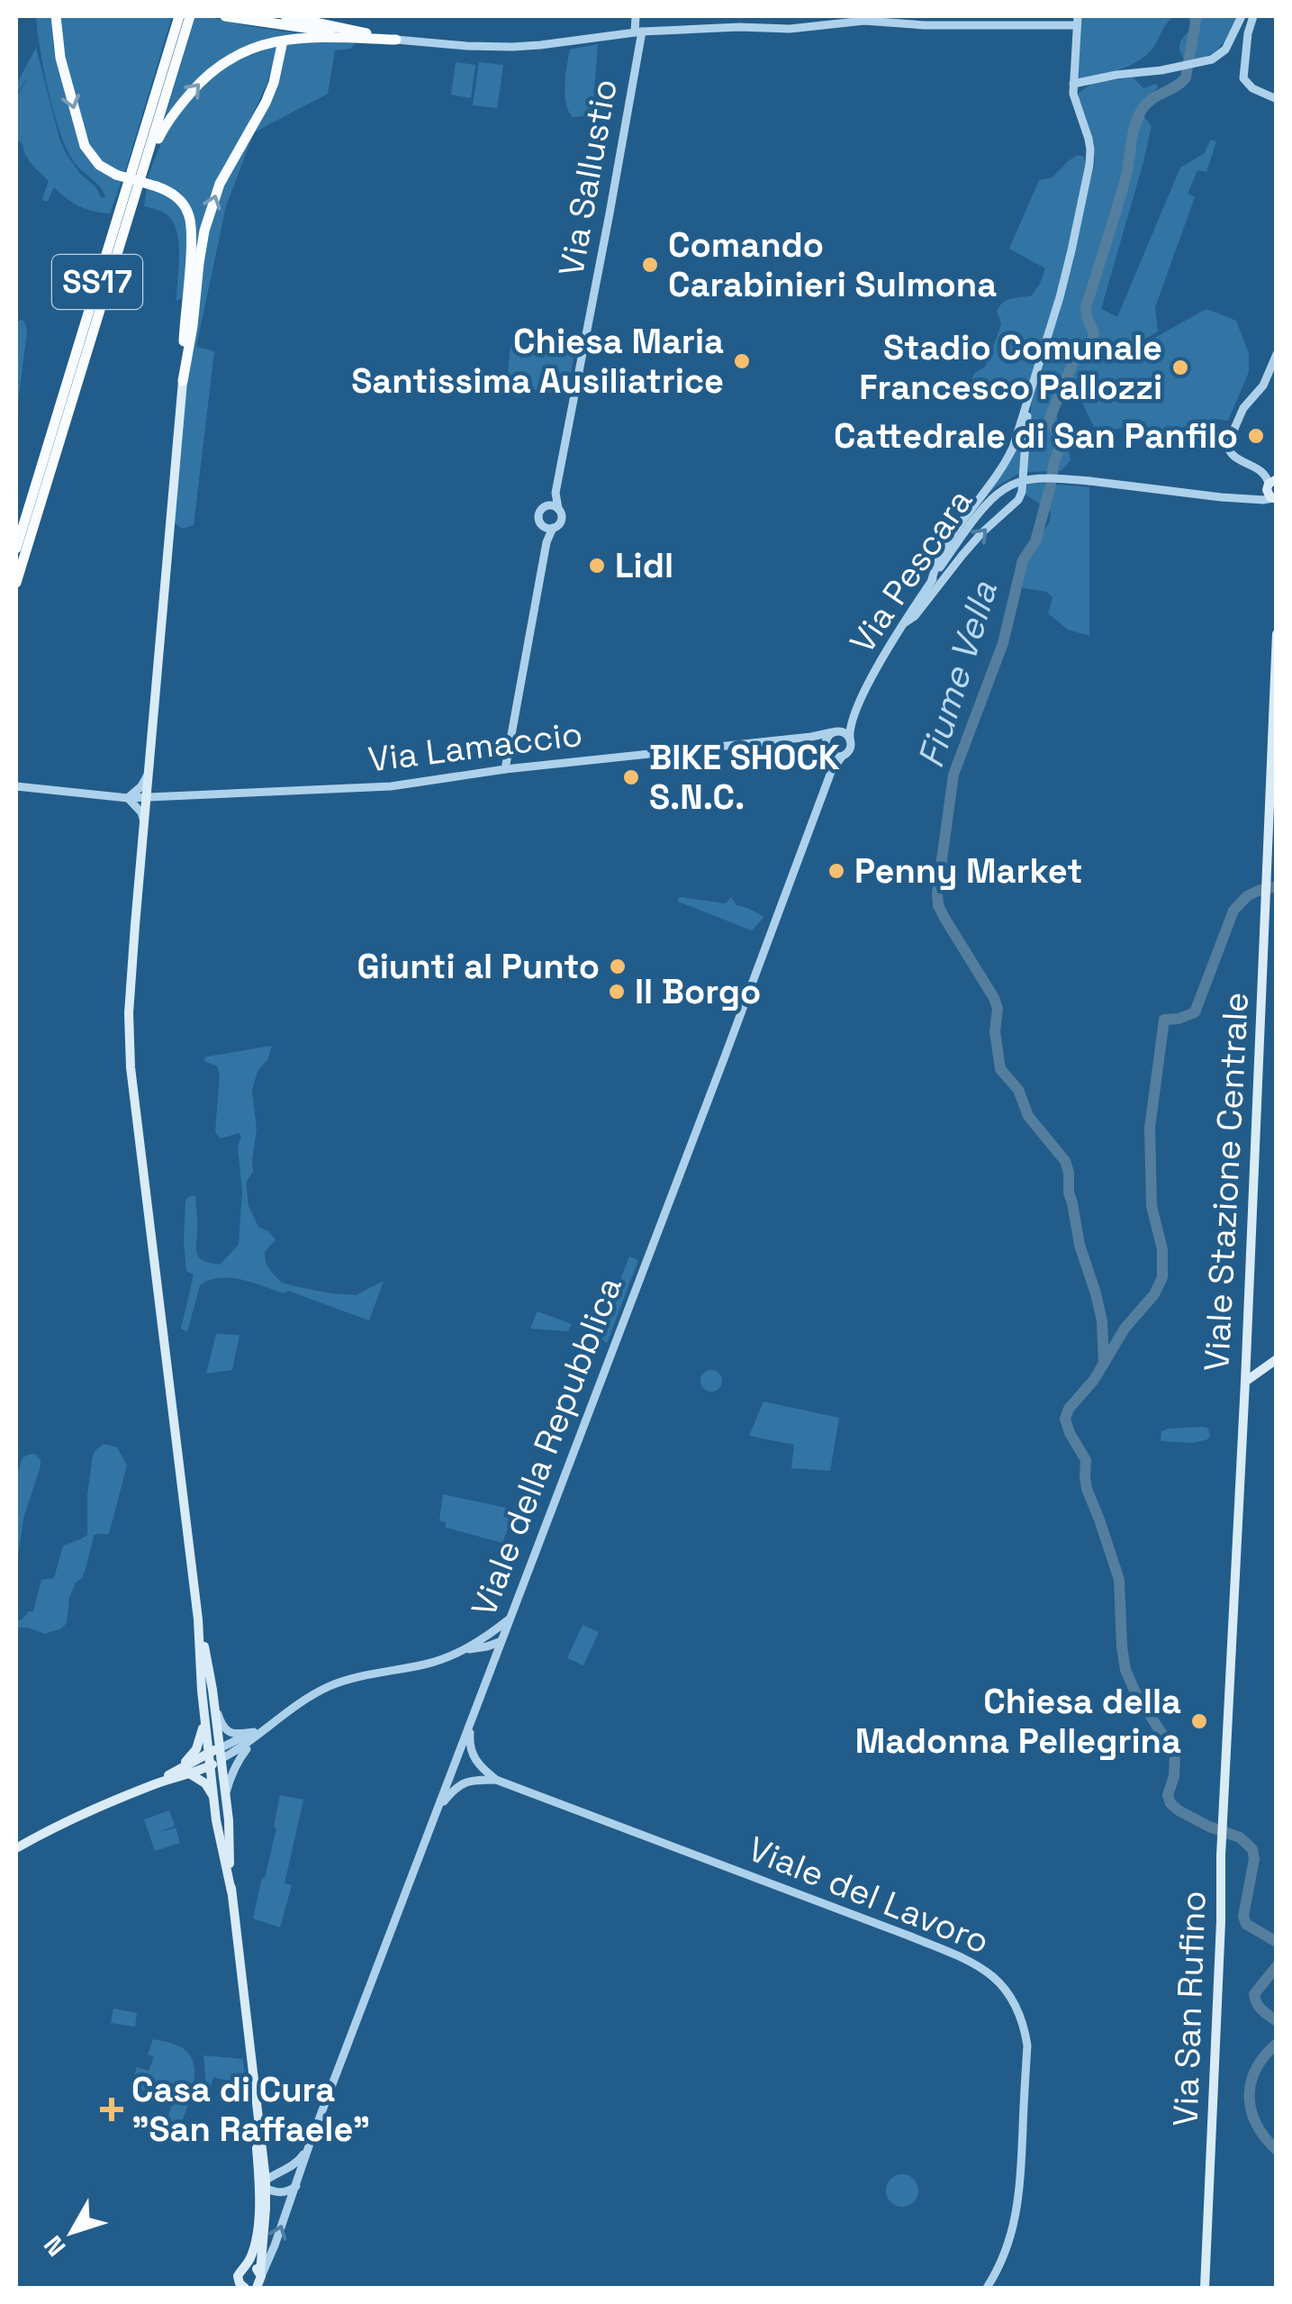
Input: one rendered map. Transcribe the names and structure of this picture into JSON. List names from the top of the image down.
{
  "streets": {
    "highway": ["SS17"],
    "main road": ["Viale Stazione Centrale", "Via San Rufino"],
    "street": [
      "Via Sallustio",
      "Via Pescara",
      "Via Lamaccio",
      "Viale della Repubblica",
      "Viale del Lavoro"
    ]
  },
  "crossings": [
    ["Via Pescara", "Via Lamaccio"],
    ["Via Pescara", "Viale della Repubblica"],
    ["Via Lamaccio", "Viale della Repubblica"],
    ["Viale Stazione Centrale", "Via San Rufino"]
  ],
  "water": ["Fiume Vella"],
  "places": {
    "other": [
      "Comando Carabinieri Sulmona",
      "Chiesa Maria Santissima Ausiliatrice",
      "Stadio Comunale Francesco Pallozzi",
      "Cattedrale di San Panfilo",
      "Lidl",
      "BIKE SHOCK S.N.C.",
      "Penny Market",
      "Giunti al Punto",
      "Il Borgo",
      "Chiesa della Madonna Pellegrina"
    ],
    "health": ["Casa di Cura \"San Raffaele\""]
  },
  "north": "bottom left"
}
